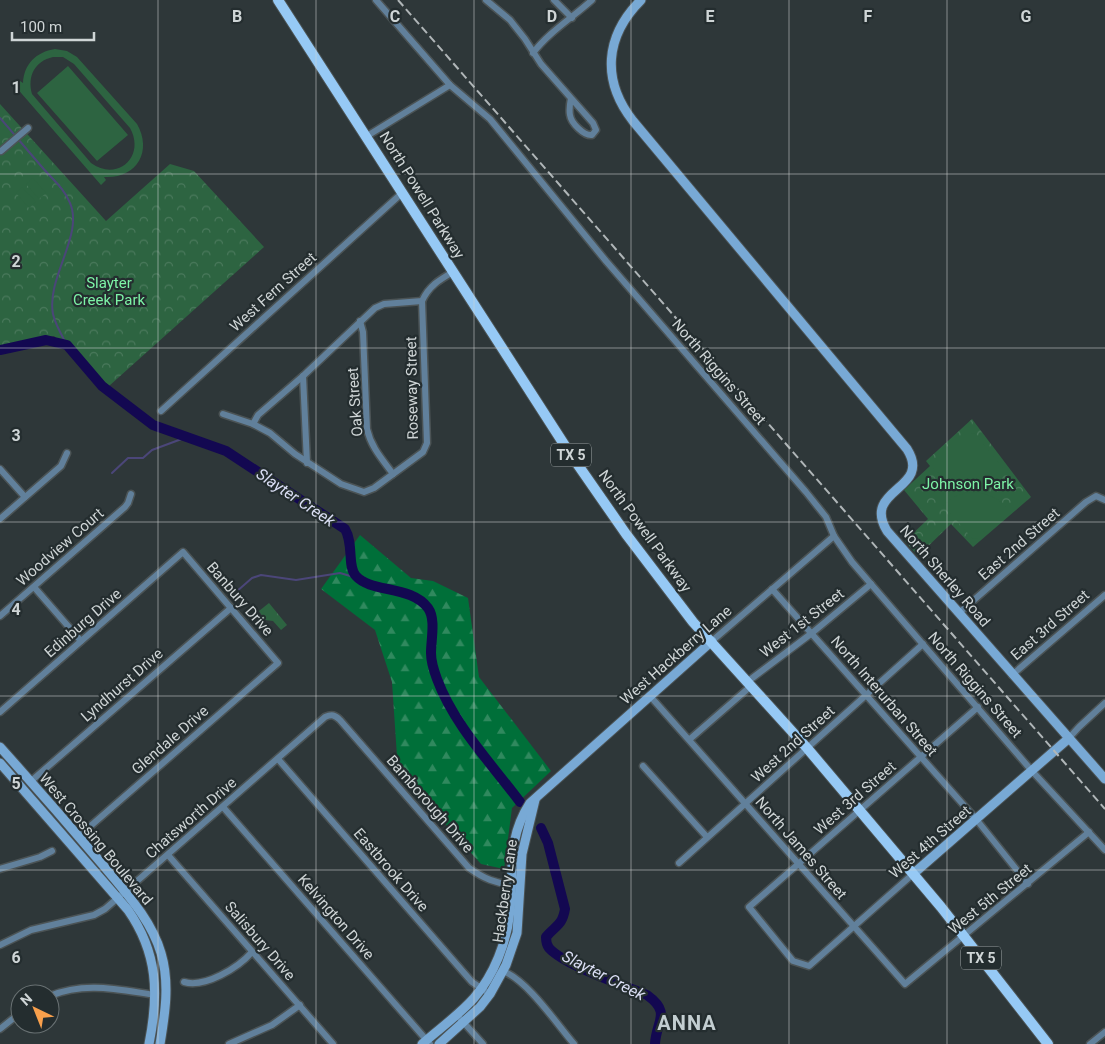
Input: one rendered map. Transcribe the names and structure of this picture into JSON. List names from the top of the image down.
{
  "streets": {
    "main road": ["North Powell Parkway", "TX 5"],
    "street": [
      "West Fern Street",
      "North Riggins Street",
      "Roseway Street",
      "Oak Street",
      "East 2nd Street",
      "Woodview Court",
      "North Sherley Road",
      "Banbury Drive",
      "Edinburg Drive",
      "West 1st Street",
      "East 3rd Street",
      "West Hackberry Lane",
      "Lyndhurst Drive",
      "North Interurban Street",
      "Glendale Drive",
      "West 2nd Street",
      "West 3rd Street",
      "Bamborough Drive",
      "Chatsworth Drive",
      "West Crossing Boulevard",
      "West 4th Street",
      "North James Street",
      "Eastbrook Drive",
      "Hackberry Lane",
      "West 5th Street",
      "Kelvington Drive",
      "Salisbury Drive"
    ]
  },
  "crossings": [
    ["North Powell Parkway", "West Fern Street"],
    ["North Powell Parkway", "TX 5"],
    ["North Powell Parkway", "West 1st Street"],
    ["North Powell Parkway", "West Hackberry Lane"],
    ["North Powell Parkway", "West 2nd Street"],
    ["North Powell Parkway", "West 3rd Street"],
    ["North Powell Parkway", "West 4th Street"],
    ["North Riggins Street", "West 1st Street"],
    ["North Riggins Street", "West Hackberry Lane"],
    ["North Riggins Street", "West 2nd Street"],
    ["North Riggins Street", "West 3rd Street"],
    ["North Riggins Street", "West 4th Street"],
    ["North Riggins Street", "West 5th Street"],
    ["Roseway Street", "Oak Street"],
    ["TX 5", "West 4th Street"],
    ["TX 5", "West 5th Street"],
    ["East 2nd Street", "North Sherley Road"],
    ["North Sherley Road", "East 3rd Street"],
    ["North Sherley Road", "West 4th Street"],
    ["Banbury Drive", "Edinburg Drive"],
    ["Banbury Drive", "Lyndhurst Drive"],
    ["Banbury Drive", "Glendale Drive"],
    ["West 1st Street", "North Interurban Street"],
    ["West 1st Street", "North James Street"],
    ["West Hackberry Lane", "North Interurban Street"],
    ["West Hackberry Lane", "North James Street"],
    ["West Hackberry Lane", "Hackberry Lane"],
    ["Lyndhurst Drive", "West Crossing Boulevard"],
    ["North Interurban Street", "West 2nd Street"],
    ["North Interurban Street", "West 3rd Street"],
    ["North Interurban Street", "West 4th Street"],
    ["North Interurban Street", "West 5th Street"],
    ["Glendale Drive", "West Crossing Boulevard"],
    ["West 2nd Street", "North James Street"],
    ["West 3rd Street", "West 4th Street"],
    ["West 3rd Street", "North James Street"],
    ["Bamborough Drive", "Chatsworth Drive"],
    ["Bamborough Drive", "Hackberry Lane"],
    ["Chatsworth Drive", "West Crossing Boulevard"],
    ["Chatsworth Drive", "Eastbrook Drive"],
    ["Chatsworth Drive", "Kelvington Drive"],
    ["Chatsworth Drive", "Salisbury Drive"],
    ["West 4th Street", "North James Street"],
    ["North James Street", "West 5th Street"],
    ["Eastbrook Drive", "Hackberry Lane"],
    ["Hackberry Lane", "Kelvington Drive"]
  ],
  "districts": ["ANNA"],
  "water": ["Slayter Creek"],
  "parks": ["Slayter Creek Park", "Johnson Park"],
  "scale_bar": "100 m",
  "north": "top left",
  "grid": {
    "columns": [
      "B",
      "C",
      "D",
      "E",
      "F",
      "G"
    ],
    "rows": [
      "1",
      "2",
      "3",
      "4",
      "5",
      "6"
    ]
  }
}
